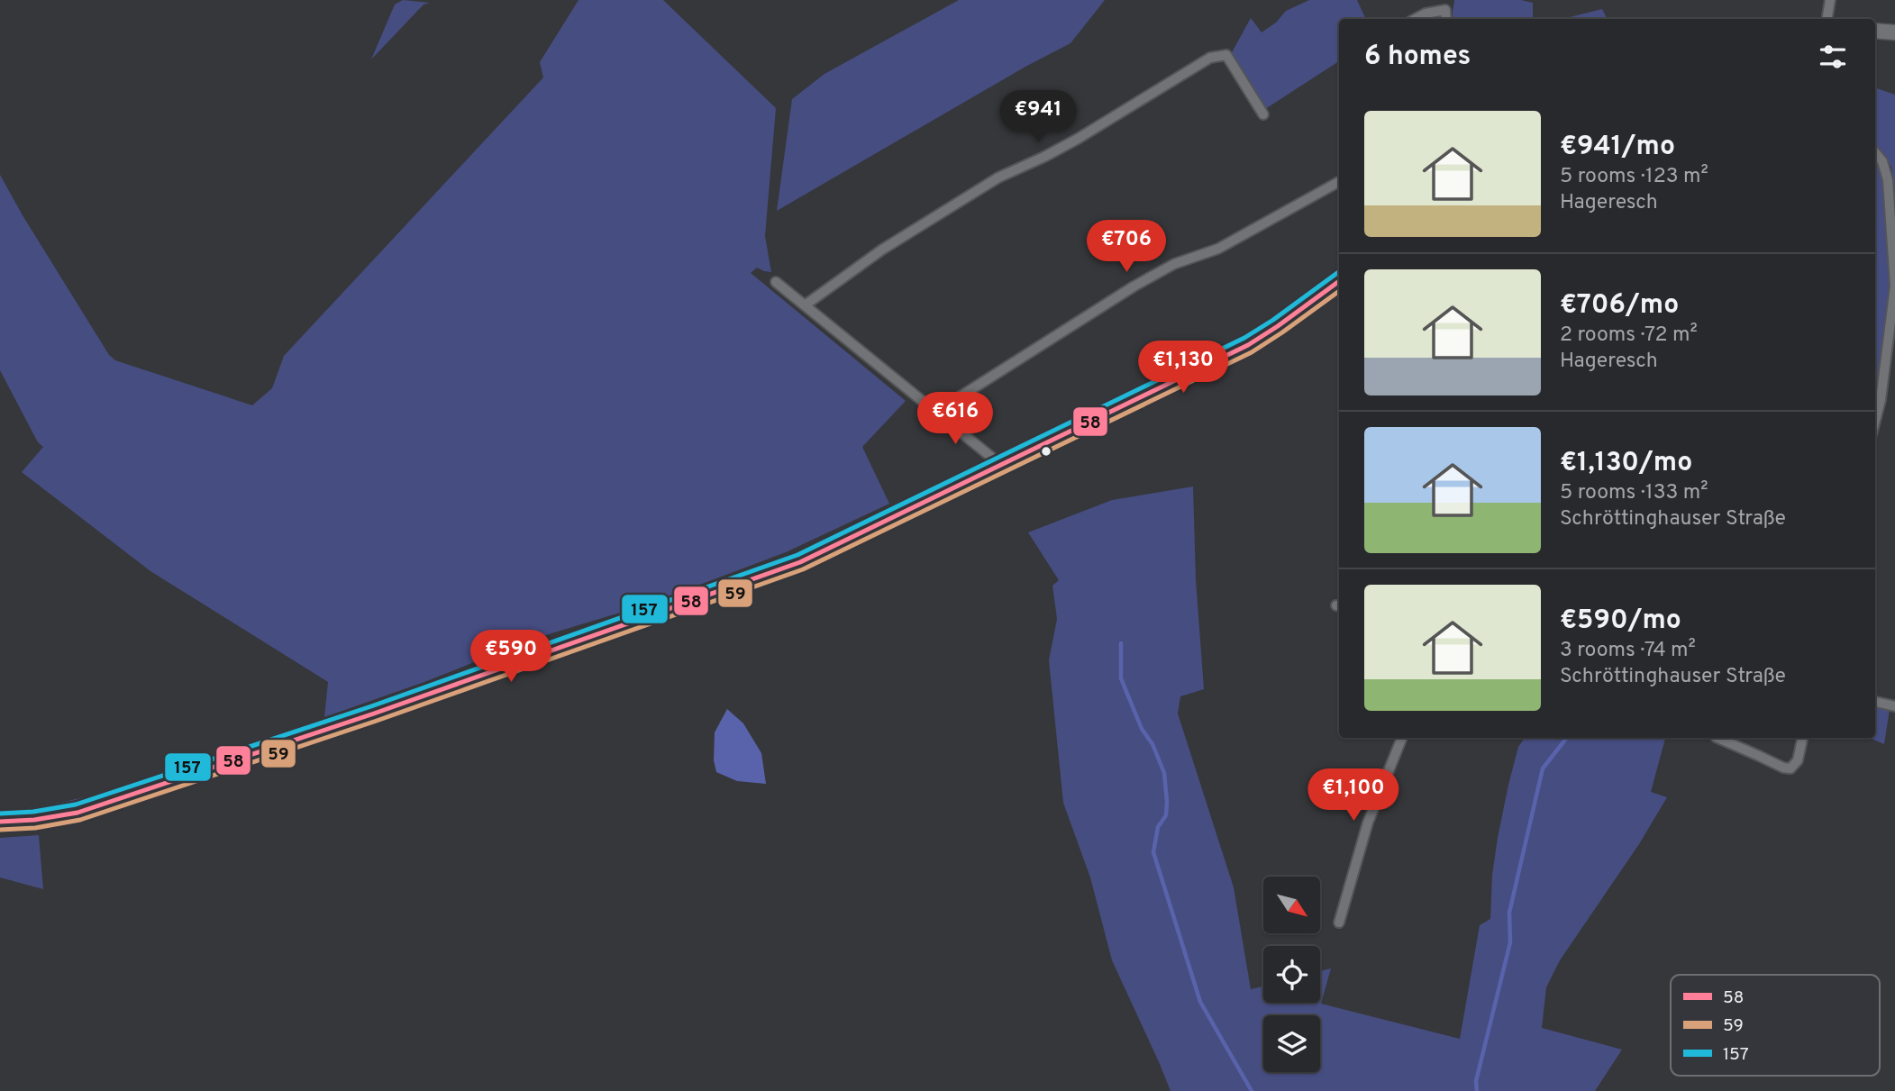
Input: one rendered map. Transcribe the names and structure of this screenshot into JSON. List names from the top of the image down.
{
  "lines": ["transit line 157", "transit line 58", "transit line 59"],
  "legend": ["58", "59", "157"],
  "north": "bottom right",
  "page": {
    "heading": "6 homes",
    "price": [
      "€941",
      "€706",
      "€1,130",
      "€616",
      "€590",
      "€1,100"
    ],
    "list": [
      {
        "name": "€941/mo",
        "note": "5 rooms · 123 m² · Hageresch"
      },
      {
        "name": "€706/mo",
        "note": "2 rooms · 72 m² · Hageresch"
      },
      {
        "name": "€1,130/mo",
        "note": "5 rooms · 133 m² · Schröttinghauser Straße"
      },
      {
        "name": "€590/mo",
        "note": "3 rooms · 74 m² · Schröttinghauser Straße"
      }
    ]
  }
}
